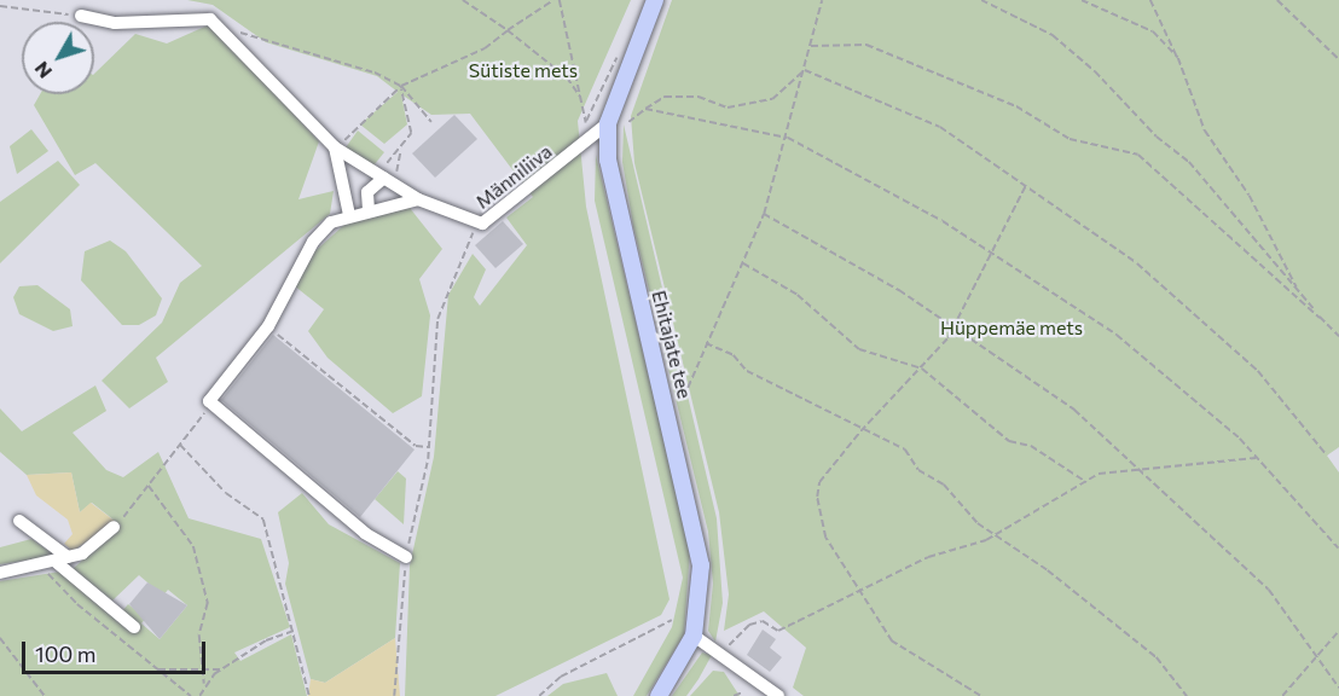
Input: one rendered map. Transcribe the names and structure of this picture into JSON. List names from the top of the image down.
{
  "streets": {
    "main road": ["Ehitajate tee"],
    "street": ["Männiliiva"]
  },
  "crossings": [
    ["Männiliiva", "Ehitajate tee"]
  ],
  "parks": ["Sütiste mets", "Hüppemäe mets"],
  "scale_bar": "100 m",
  "north": "bottom left"
}
